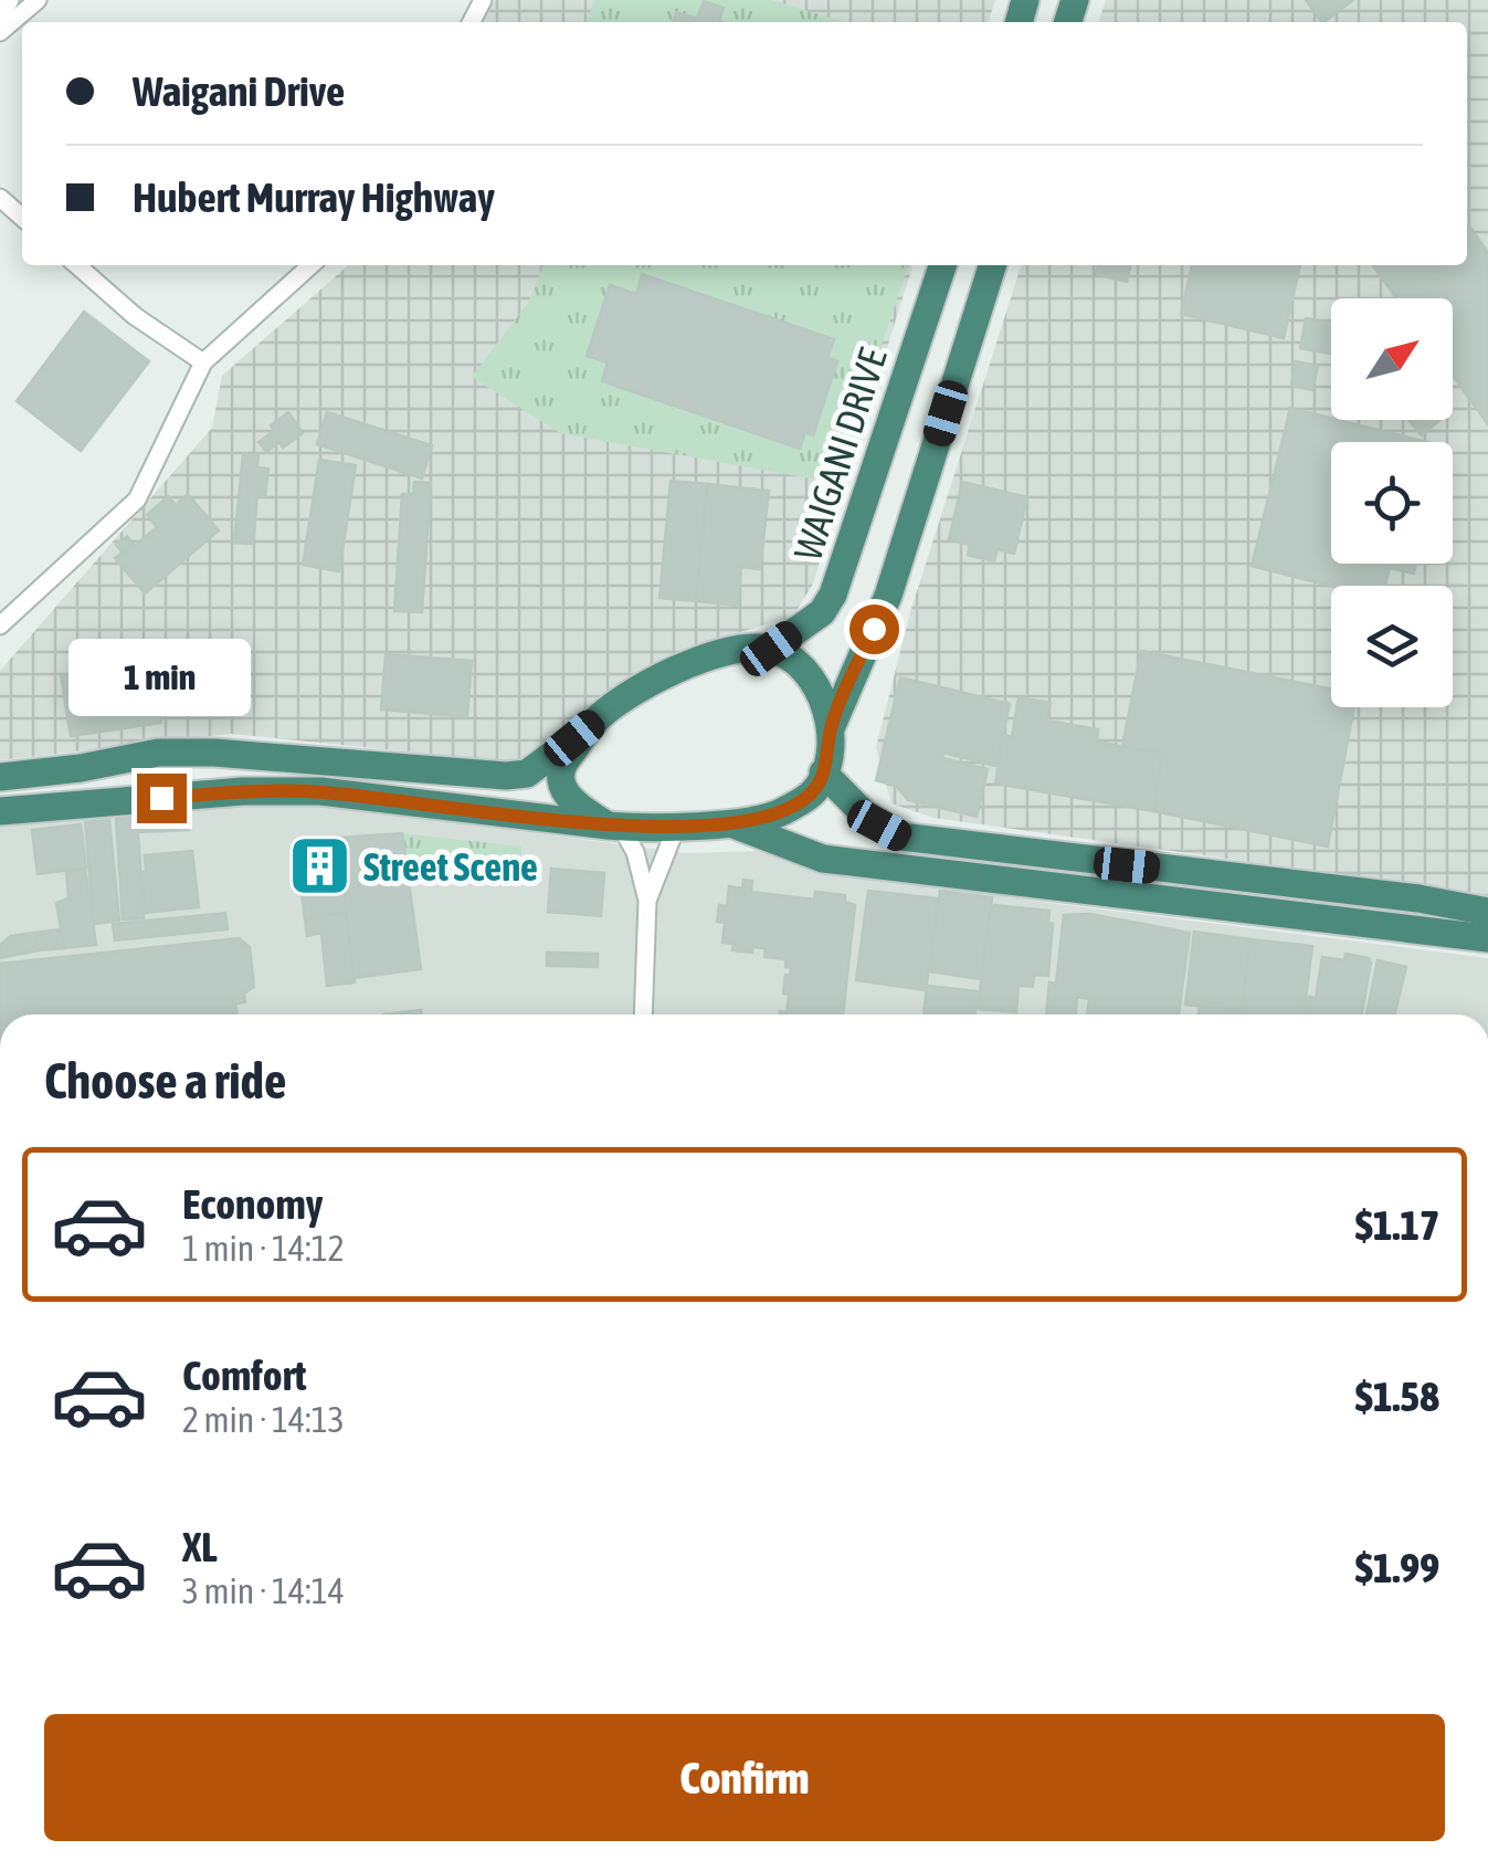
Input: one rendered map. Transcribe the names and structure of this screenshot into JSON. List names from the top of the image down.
{
  "streets": {
    "highway": ["WAIGANI DRIVE"]
  },
  "places": {
    "building": ["Street Scene"]
  },
  "north": "top right",
  "page": {
    "banner": ["Waigani Drive", "Hubert Murray Highway"],
    "bubble": "1 min",
    "heading": "Choose a ride",
    "list": [
      {
        "name": "Economy",
        "note": "1 min · 14:12",
        "value": "$1.17"
      },
      {
        "name": "Comfort",
        "note": "2 min · 14:13",
        "value": "$1.58"
      },
      {
        "name": "XL",
        "note": "3 min · 14:14",
        "value": "$1.99"
      }
    ],
    "buttons": "Confirm"
  }
}
